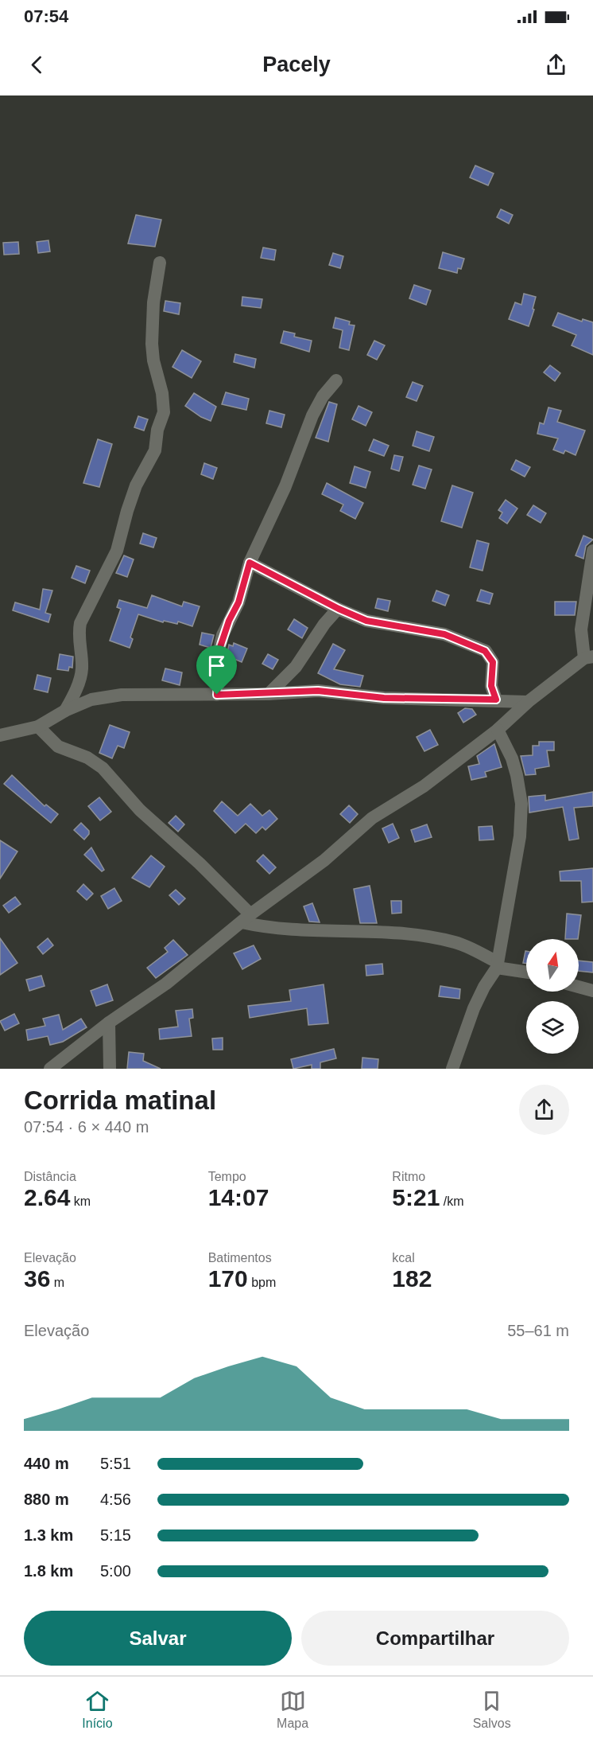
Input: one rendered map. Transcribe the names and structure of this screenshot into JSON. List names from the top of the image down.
{
  "north": "top",
  "page": {
    "status": "07:54",
    "header": "Pacely",
    "heading": ["Corrida matinal", "07:54 · 6 × 440 m"],
    "stats": [
      ["Distância", "2.64 km"],
      ["Tempo", "14:07"],
      ["Ritmo", "5:21 /km"],
      ["Elevação", "36 m"],
      ["Batimentos", "170 bpm"],
      ["kcal", "182"]
    ],
    "chart": ["Elevação", "55–61 m"],
    "list": [
      {
        "name": "440 m",
        "note": "5:51"
      },
      {
        "name": "880 m",
        "note": "4:56"
      },
      {
        "name": "1.3 km",
        "note": "5:15"
      },
      {
        "name": "1.8 km",
        "note": "5:00"
      }
    ],
    "buttons": ["Salvar", "Compartilhar"],
    "tabs": ["Início", "Mapa", "Salvos"]
  }
}
